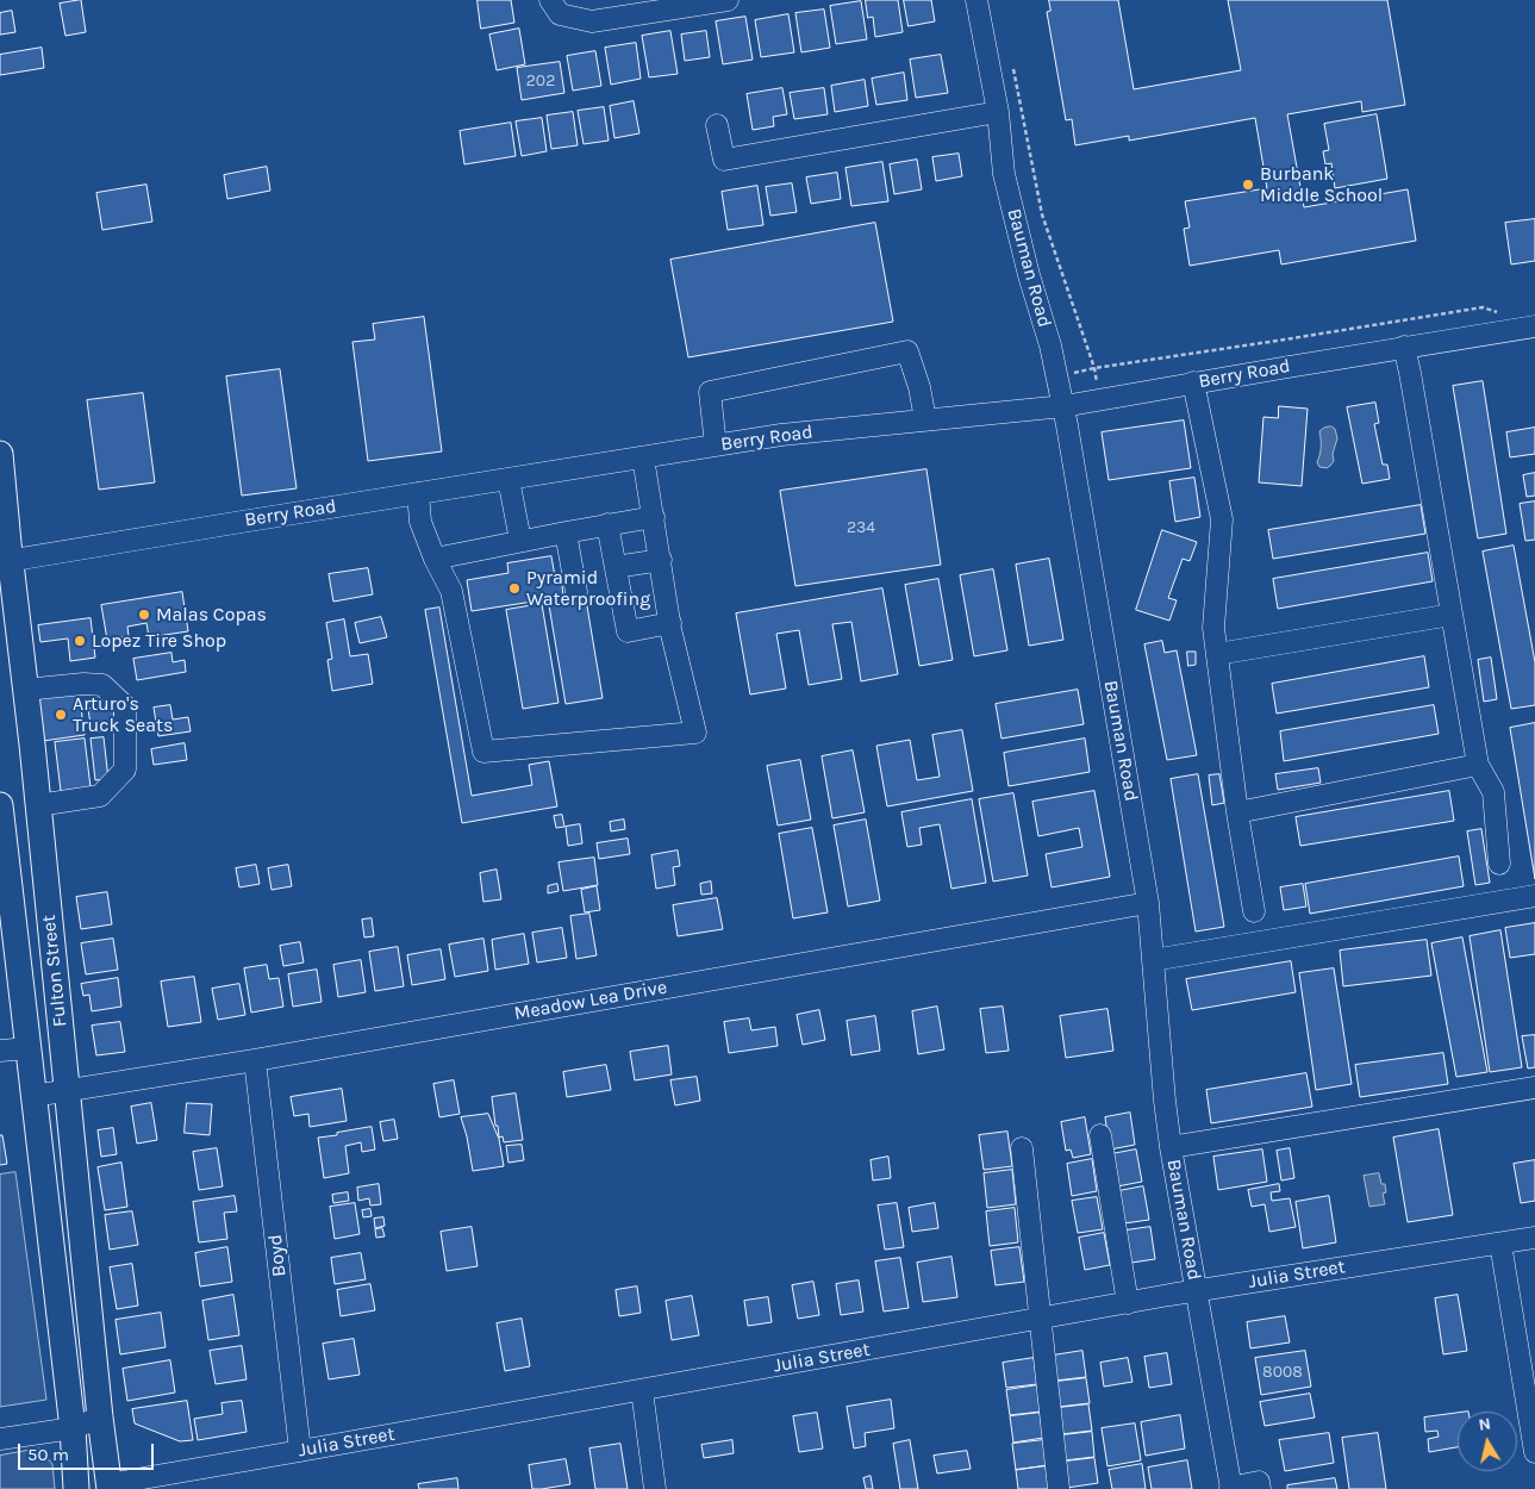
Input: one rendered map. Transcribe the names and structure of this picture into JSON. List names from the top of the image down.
{
  "streets": {
    "main road": ["Fulton Street"],
    "street": [
      "Bauman Road",
      "Berry Road",
      "Meadow Lea Drive",
      "Boyd",
      "Julia Street"
    ]
  },
  "crossings": [
    ["Bauman Road", "Berry Road"],
    ["Bauman Road", "Meadow Lea Drive"],
    ["Bauman Road", "Julia Street"],
    ["Berry Road", "Fulton Street"],
    ["Fulton Street", "Meadow Lea Drive"],
    ["Fulton Street", "Julia Street"],
    ["Meadow Lea Drive", "Boyd"],
    ["Boyd", "Julia Street"]
  ],
  "places": [
    "Burbank Middle School",
    "Pyramid Waterproofing",
    "Malas Copas",
    "Lopez Tire Shop",
    "Arturo's Truck Seats"
  ],
  "house_numbers": ["202", "234", "8008"],
  "scale_bar": "50 m",
  "north": "top"
}
